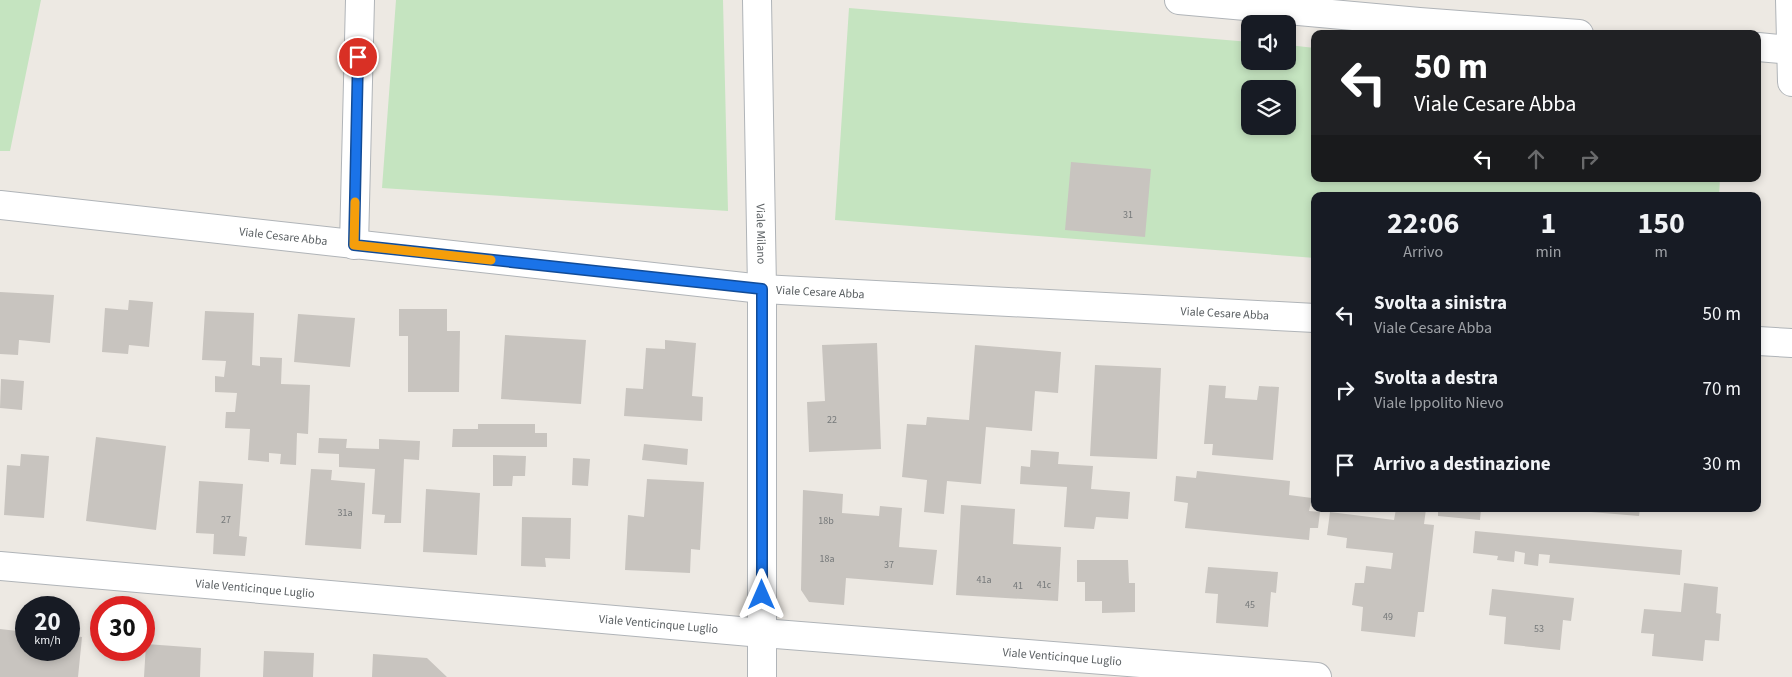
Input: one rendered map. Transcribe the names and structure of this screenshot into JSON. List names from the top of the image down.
{
  "streets": {
    "street": ["Viale Milano", "Viale Cesare Abba", "Viale Venticinque Luglio"]
  },
  "crossings": [
    ["Viale Milano", "Viale Cesare Abba"],
    ["Viale Milano", "Viale Venticinque Luglio"]
  ],
  "house_numbers": [
    "31",
    "22",
    "31a",
    "27",
    "18b",
    "18a",
    "37",
    "41a",
    "41c",
    "41",
    "45",
    "49",
    "53"
  ],
  "page": {
    "turn": ["50 m", "Viale Cesare Abba"],
    "eta": [
      "22:06",
      "Arrivo",
      "1",
      "min",
      "150",
      "m"
    ],
    "list": [
      {
        "name": "Svolta a sinistra",
        "note": "Viale Cesare Abba",
        "value": "50 m"
      },
      {
        "name": "Svolta a destra",
        "note": "Viale Ippolito Nievo",
        "value": "70 m"
      },
      {
        "name": "Arrivo a destinazione",
        "value": "30 m"
      }
    ],
    "speed": "20 km/h",
    "limit": "30"
  }
}
